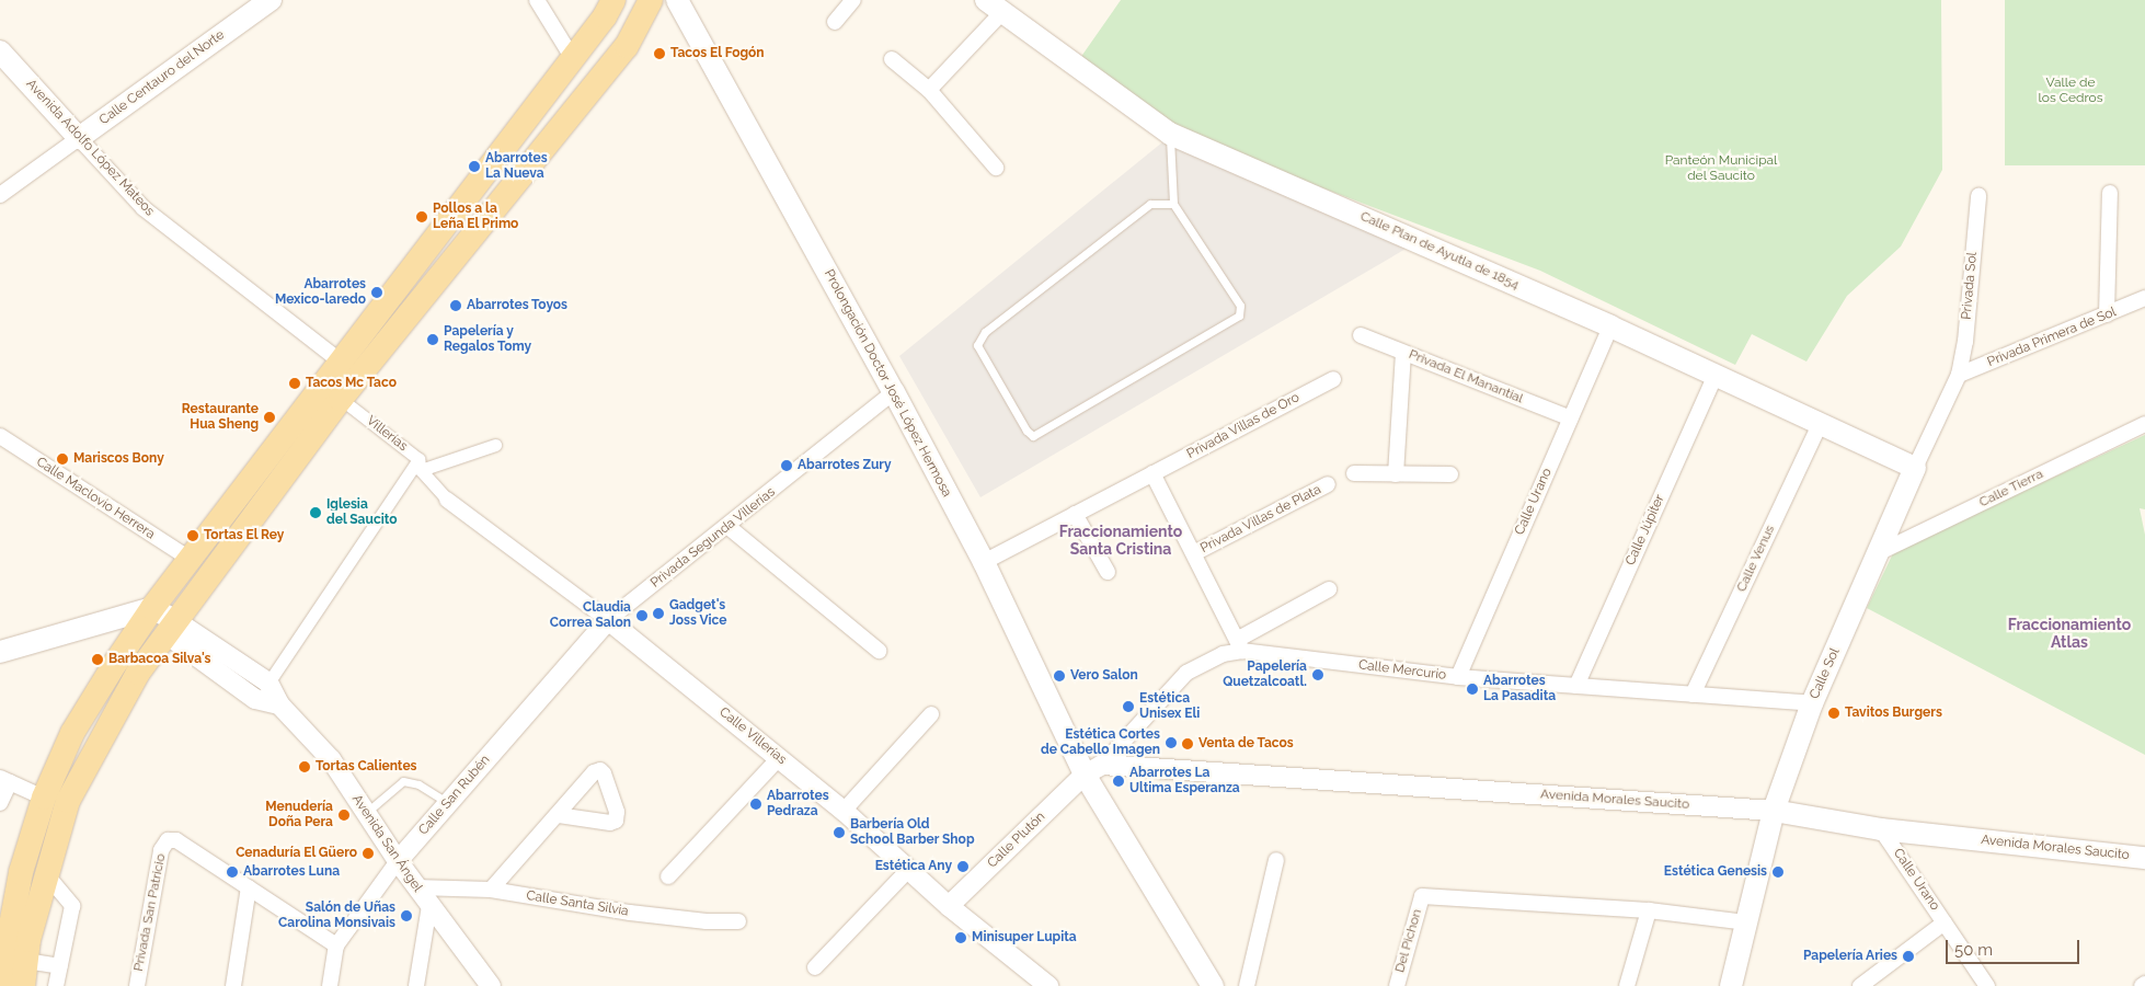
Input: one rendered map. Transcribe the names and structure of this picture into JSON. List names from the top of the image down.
{
  "streets": {
    "main road": [
      "Calle Centauro del Norte",
      "Avenida Adolfo López Mateos",
      "Calle Plan de Ayutla de 1854",
      "Prolongación Doctor José López Hermosa",
      "Calle Sol",
      "Avenida Morales Saucito",
      "Avenida San Ángel"
    ],
    "street": [
      "Privada Sol",
      "Privada Primera de Sol",
      "Privada El Manantial",
      "Privada Villas de Oro",
      "Villerías",
      "Calle Tierra",
      "Calle Maclovio Herrera",
      "Calle Urano",
      "Privada Villas de Plata",
      "Calle Júpiter",
      "Privada Segunda Villerías",
      "Calle Venus",
      "Calle Mercurio",
      "Calle Villerías",
      "Calle San Rubén",
      "Calle Plutón",
      "Calle Santa Silvia",
      "Privada San Patricio",
      "Del Pichon"
    ]
  },
  "crossings": [
    ["Calle Centauro del Norte", "Avenida Adolfo López Mateos"],
    ["Calle Plan de Ayutla de 1854", "Calle Urano"],
    ["Calle Plan de Ayutla de 1854", "Calle Júpiter"],
    ["Calle Plan de Ayutla de 1854", "Calle Venus"],
    ["Calle Plan de Ayutla de 1854", "Calle Sol"],
    ["Privada Sol", "Privada Primera de Sol"],
    ["Privada Sol", "Calle Sol"],
    ["Privada Primera de Sol", "Calle Sol"],
    ["Privada El Manantial", "Calle Urano"],
    ["Prolongación Doctor José López Hermosa", "Privada Villas de Oro"],
    ["Prolongación Doctor José López Hermosa", "Privada Segunda Villerías"],
    ["Prolongación Doctor José López Hermosa", "Calle Mercurio"],
    ["Prolongación Doctor José López Hermosa", "Avenida Morales Saucito"],
    ["Prolongación Doctor José López Hermosa", "Calle Plutón"],
    ["Villerías", "Calle Villerías"],
    ["Calle Tierra", "Calle Sol"],
    ["Calle Urano", "Calle Mercurio"],
    ["Calle Urano", "Avenida Morales Saucito"],
    ["Calle Júpiter", "Calle Mercurio"],
    ["Privada Segunda Villerías", "Calle Villerías"],
    ["Privada Segunda Villerías", "Calle San Rubén"],
    ["Calle Venus", "Calle Mercurio"],
    ["Calle Mercurio", "Calle Sol"],
    ["Calle Mercurio", "Avenida Morales Saucito"],
    ["Calle Mercurio", "Calle Plutón"],
    ["Calle Sol", "Avenida Morales Saucito"],
    ["Calle Villerías", "Calle San Rubén"],
    ["Calle Villerías", "Calle Plutón"],
    ["Calle San Rubén", "Avenida San Ángel"],
    ["Avenida Morales Saucito", "Calle Plutón"],
    ["Avenida San Ángel", "Calle Santa Silvia"]
  ],
  "districts": ["Fraccionamiento Santa Cristina", "Fraccionamiento Atlas"],
  "parks": ["Valle de los Cedros", "Panteón Municipal del Saucito"],
  "places": [
    "Tacos El Fogón",
    "Abarrotes La Nueva",
    "Pollos a la Leña El Primo",
    "Abarrotes Mexico-laredo",
    "Abarrotes Toyos",
    "Papelería y Regalos Tomy",
    "Tacos Mc Taco",
    "Restaurante Hua Sheng",
    "Mariscos Bony",
    "Abarrotes Zury",
    "Iglesia del Saucito",
    "Tortas El Rey",
    "Gadget's Joss Vice",
    "Claudia Correa Salon",
    "Barbacoa Silva's",
    "Papelería Quetzalcoatl.",
    "Vero Salon",
    "Abarrotes La Pasadita",
    "Estética Unisex Eli",
    "Tavitos Burgers",
    "Estética Cortes de Cabello Imagen",
    "Venta de Tacos",
    "Tortas Calientes",
    "Abarrotes La Ultima Esperanza",
    "Abarrotes Pedraza",
    "Menudería Doña Pera",
    "Barbería Old School Barber Shop",
    "Cenaduría El Güero",
    "Estética Any",
    "Abarrotes Luna",
    "Estética Genesis",
    "Salón de Uñas Carolina Monsivais",
    "Minisuper Lupita",
    "Papelería Aries"
  ],
  "scale_bar": "50 m"
}
